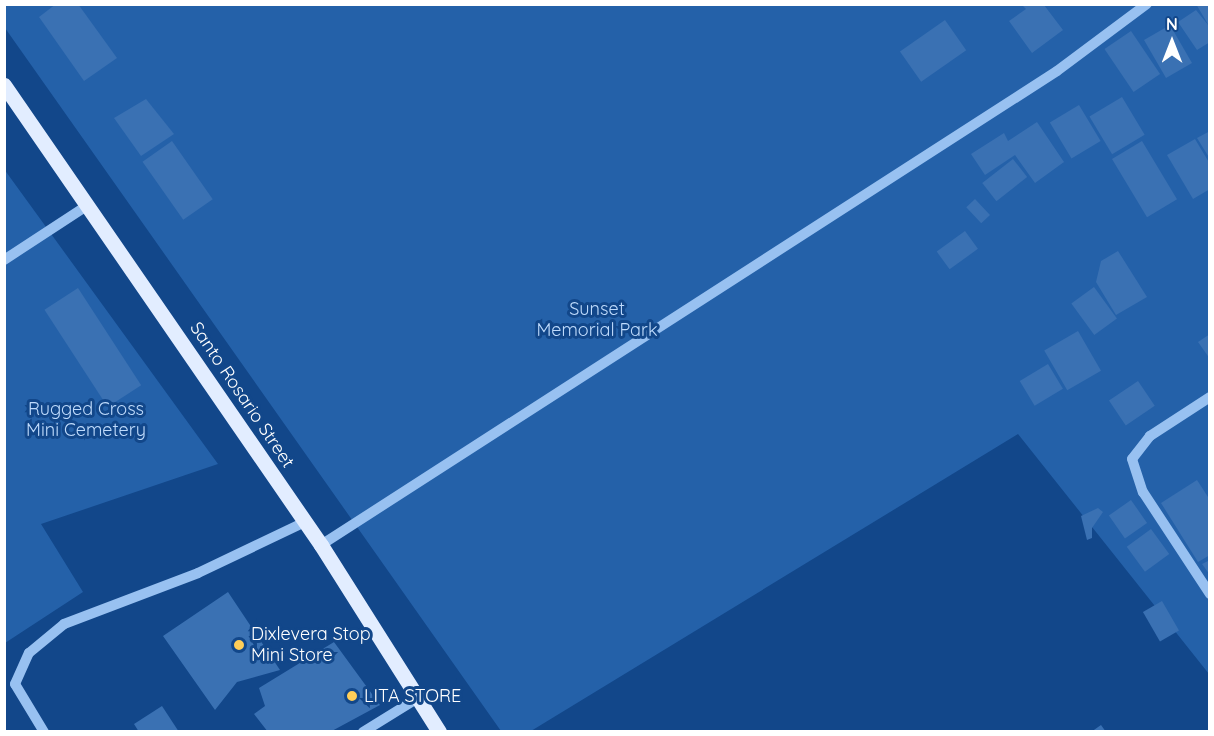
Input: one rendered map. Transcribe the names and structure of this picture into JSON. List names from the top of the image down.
{
  "streets": {
    "main road": ["Santo Rosario Street"]
  },
  "parks": ["Sunset Memorial Park", "Rugged Cross Mini Cemetery"],
  "places": ["Dixlevera Stop Mini Store", "LITA STORE"],
  "north": "top"
}
